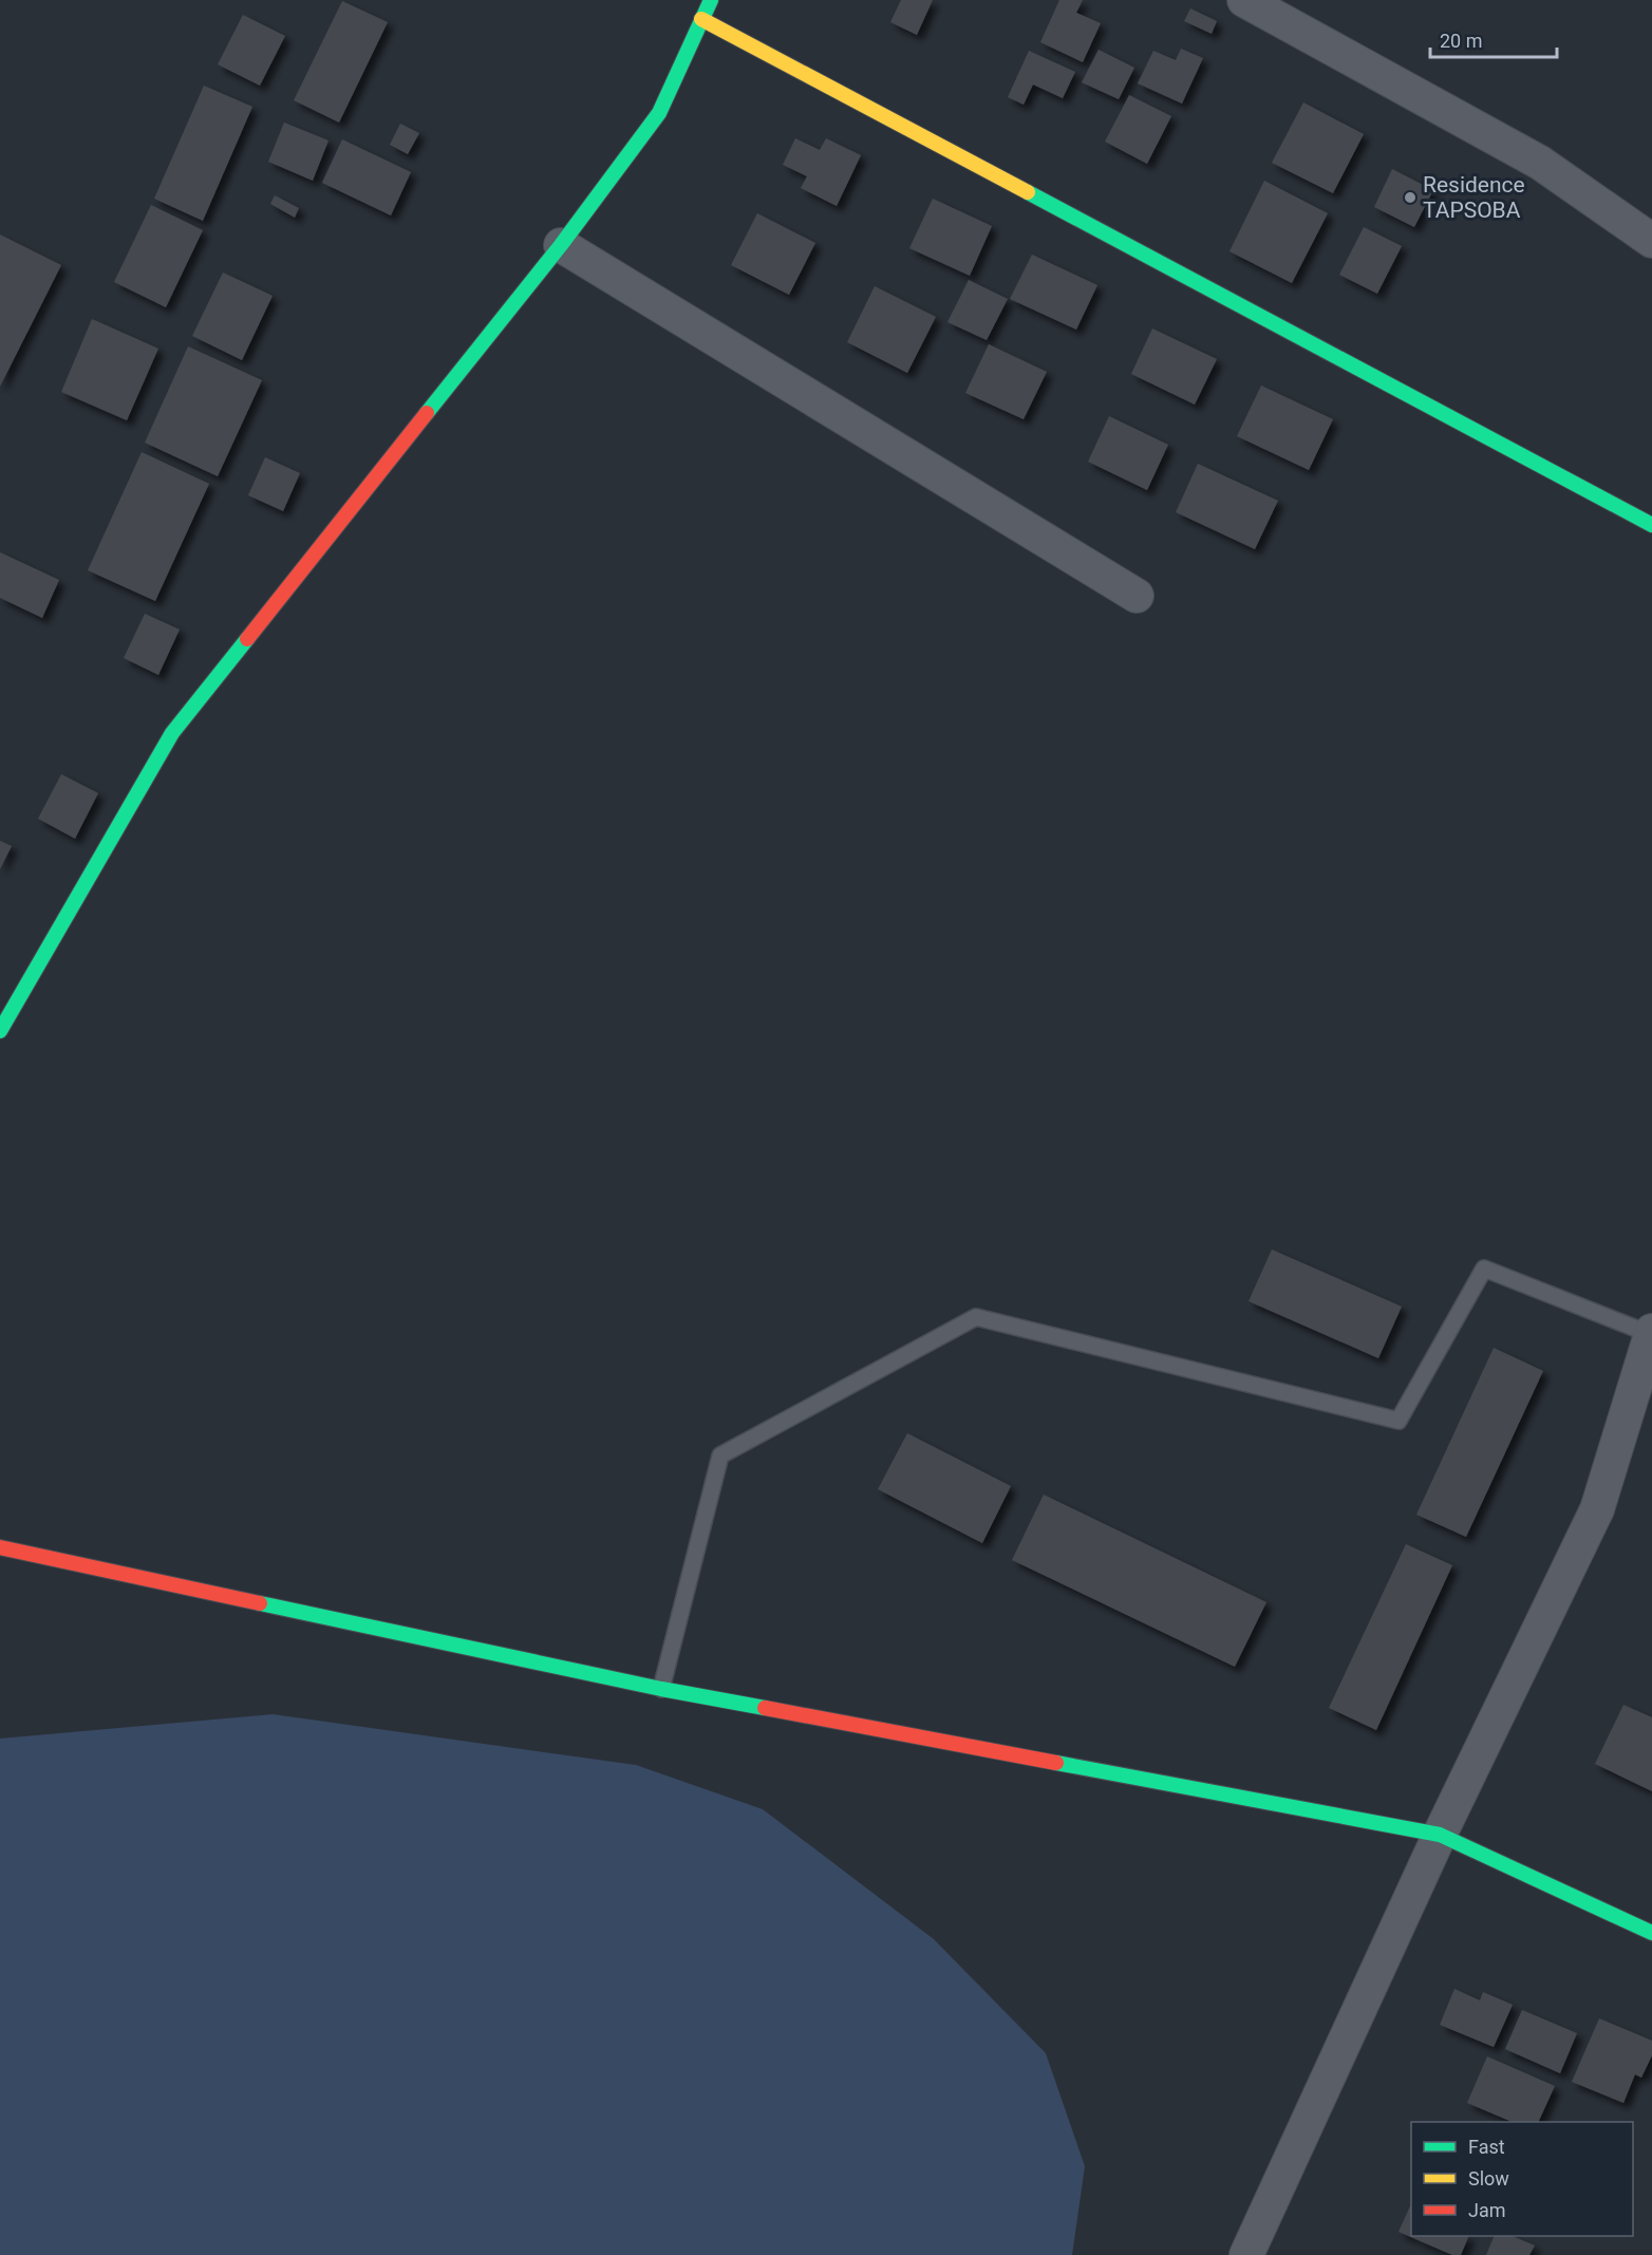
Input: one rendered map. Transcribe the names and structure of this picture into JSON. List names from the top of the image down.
{
  "places": ["Residence TAPSOBA"],
  "legend": ["Fast", "Slow", "Jam"],
  "scale_bar": "20 m"
}
